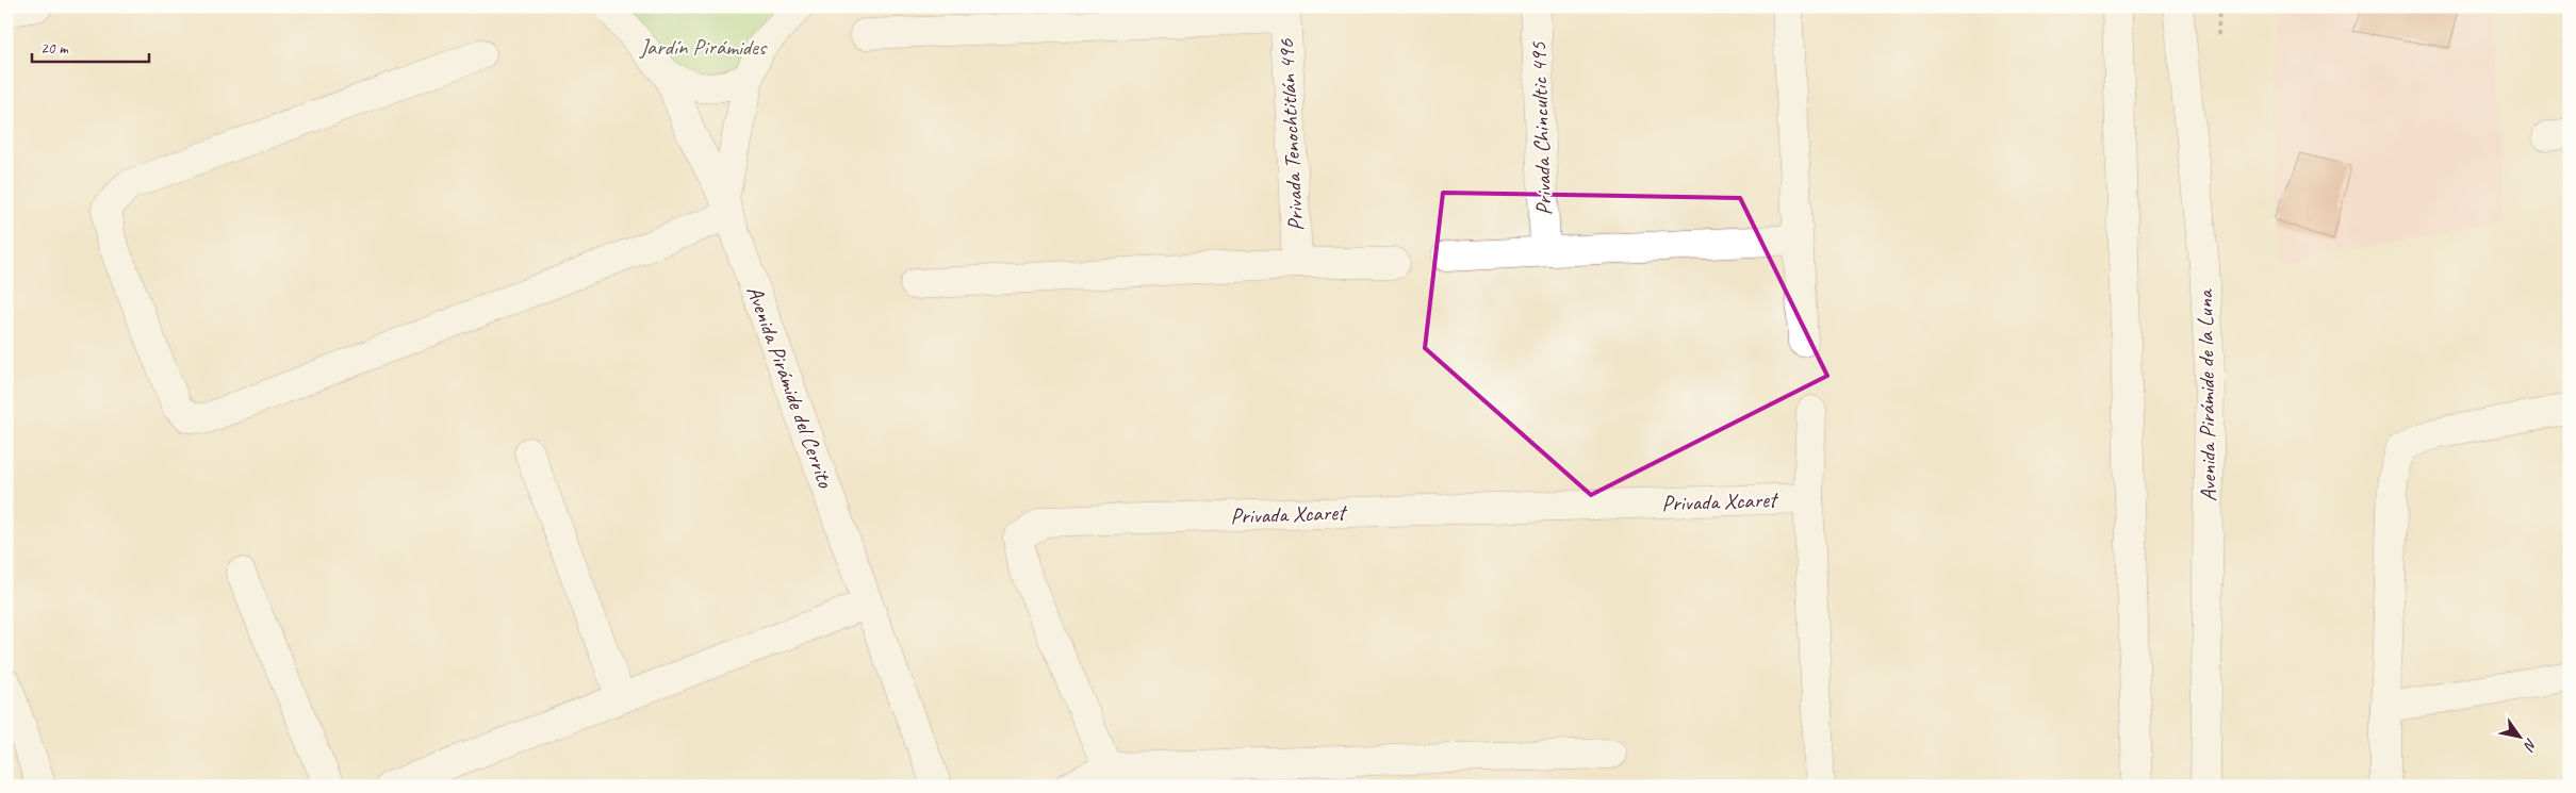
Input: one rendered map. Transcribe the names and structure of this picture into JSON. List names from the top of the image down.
{
  "streets": {
    "street": [
      "Privada Chincultic 495",
      "Privada Tenochtitlán 496",
      "Avenida Pirámide del Cerrito",
      "Avenida Pirámide de la Luna",
      "Privada Xcaret"
    ]
  },
  "parks": ["Jardín Pirámides"],
  "scale_bar": "20 m",
  "north": "bottom right"
}
